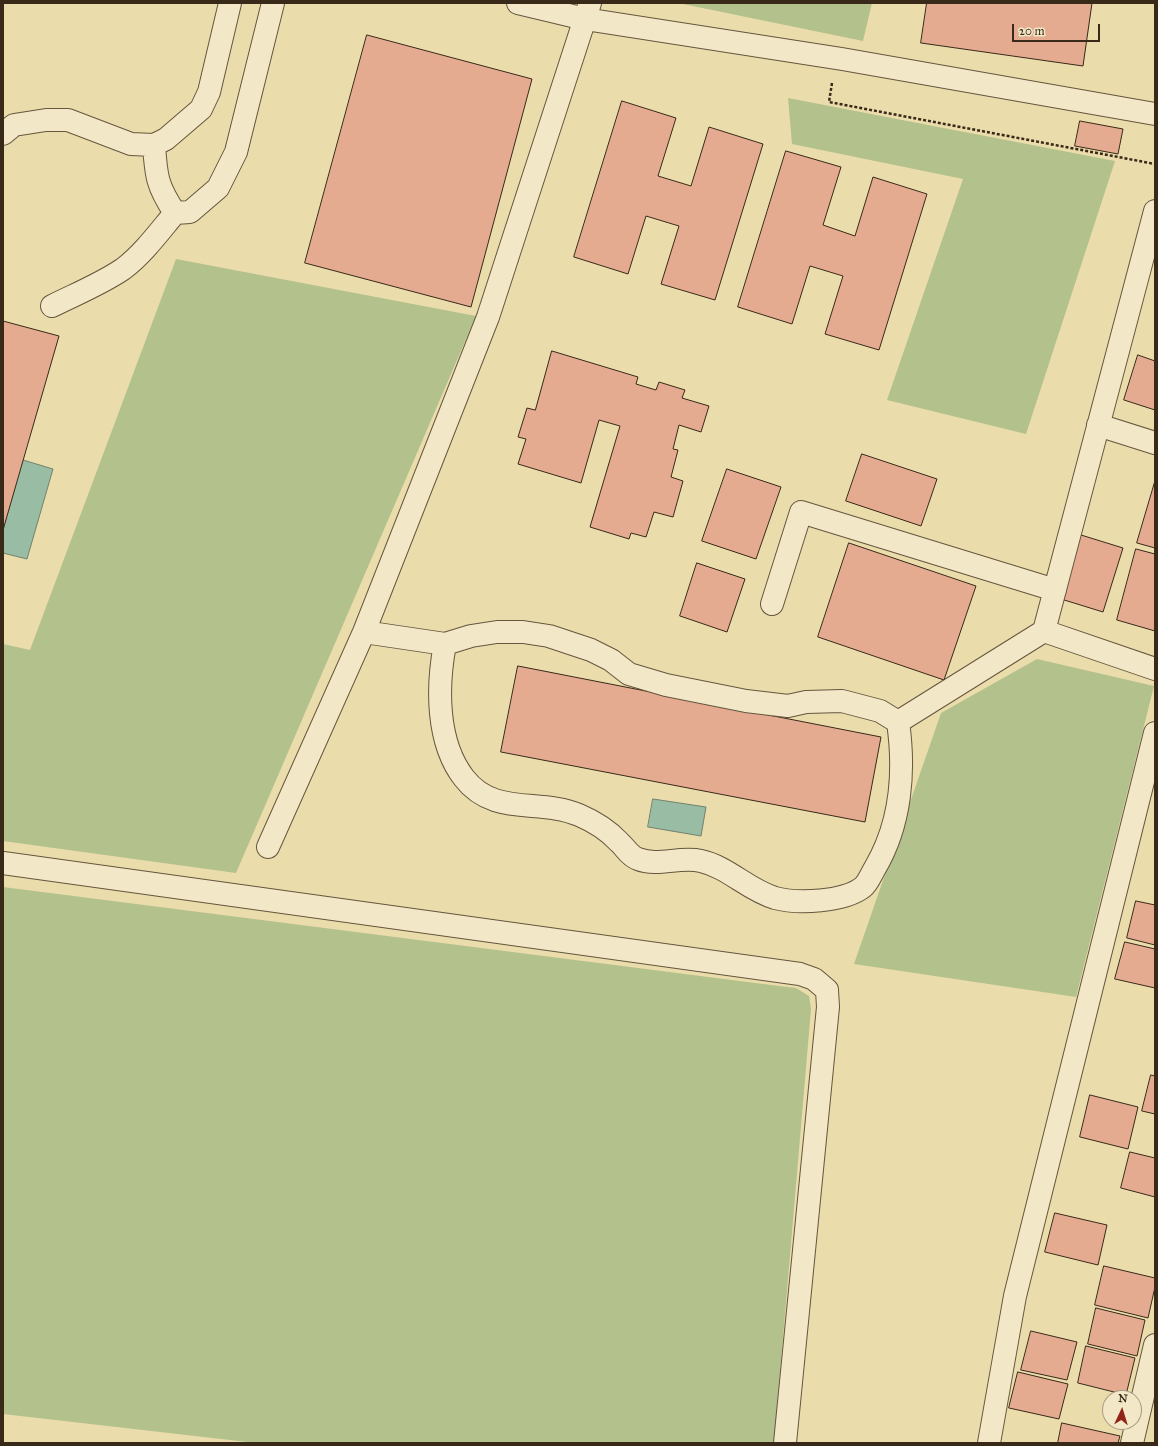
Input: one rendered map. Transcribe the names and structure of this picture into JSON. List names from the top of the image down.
{
  "scale_bar": "20 m",
  "north": "top"
}
